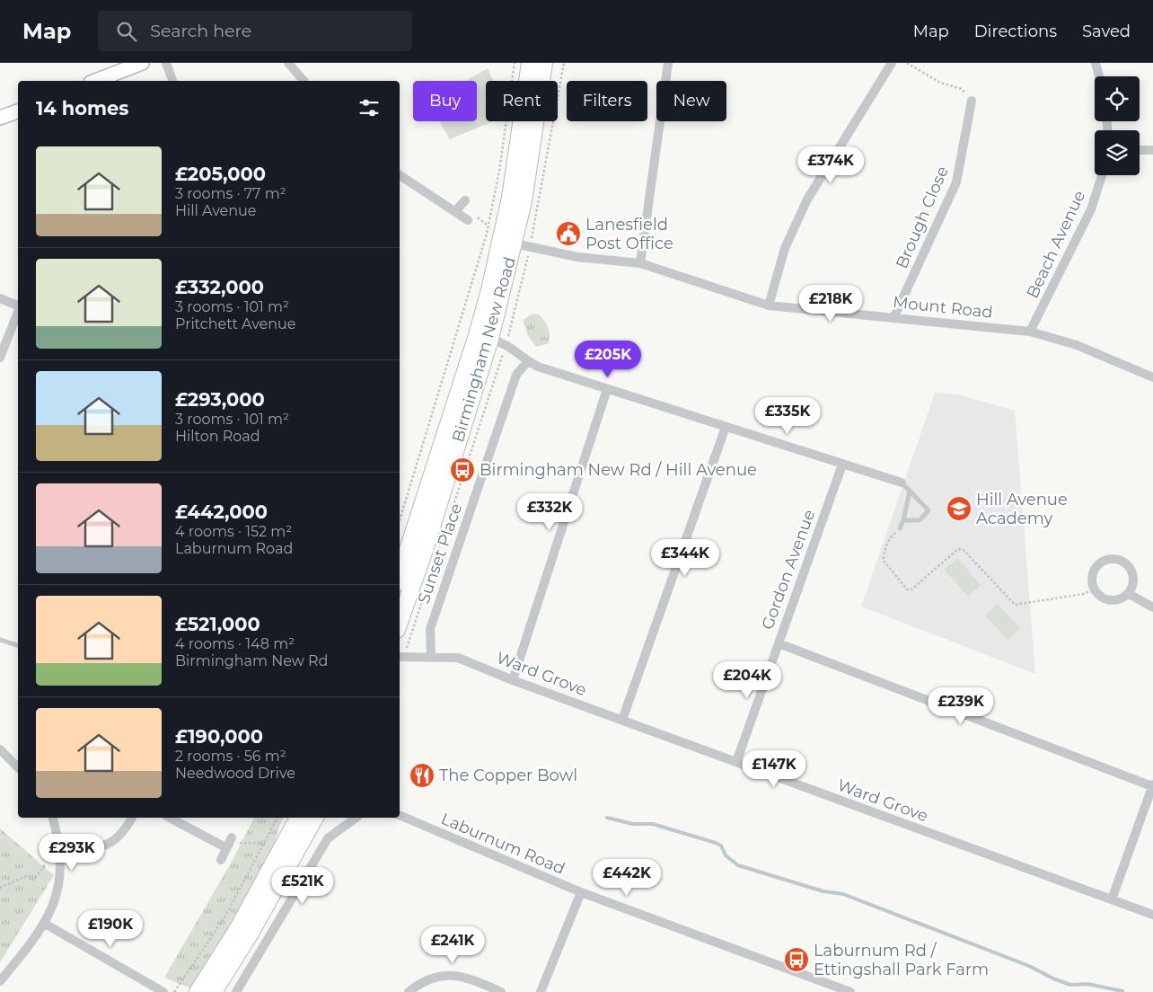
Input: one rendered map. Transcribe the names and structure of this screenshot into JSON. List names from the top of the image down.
{
  "streets": {
    "highway": ["Birmingham New Road"],
    "street": [
      "Brough Close",
      "Beach Avenue",
      "Mount Road",
      "Sunset Place",
      "Gordon Avenue",
      "Ward Grove",
      "Laburnum Road"
    ]
  },
  "crossings": [
    ["Brough Close", "Mount Road"],
    ["Beach Avenue", "Mount Road"],
    ["Mount Road", "Birmingham New Road"],
    ["Sunset Place", "Ward Grove"],
    ["Gordon Avenue", "Ward Grove"]
  ],
  "places": {
    "public building": ["Lanesfield Post Office"],
    "bus stop": ["Birmingham New Rd / Hill Avenue", "Laburnum Rd / Ettingshall Park Farm"],
    "school or university": ["Hill Avenue Academy"],
    "restaurant": ["The Copper Bowl"]
  },
  "page": {
    "header": "Map",
    "search": "Search here",
    "nav": ["Map", "Directions", "Saved"],
    "chip": [
      "Buy",
      "Rent",
      "Filters",
      "New"
    ],
    "heading": "14 homes",
    "list": [
      {
        "name": "£205,000",
        "note": "3 rooms · 77 m² · Hill Avenue"
      },
      {
        "name": "£332,000",
        "note": "3 rooms · 101 m² · Pritchett Avenue"
      },
      {
        "name": "£293,000",
        "note": "3 rooms · 101 m² · Hilton Road"
      },
      {
        "name": "£442,000",
        "note": "4 rooms · 152 m² · Laburnum Road"
      },
      {
        "name": "£521,000",
        "note": "4 rooms · 148 m² · Birmingham New Rd"
      },
      {
        "name": "£190,000",
        "note": "2 rooms · 56 m² · Needwood Drive"
      }
    ],
    "price": [
      "£374K",
      "£218K",
      "£205K",
      "£335K",
      "£332K",
      "£344K",
      "£204K",
      "£239K",
      "£147K",
      "£293K",
      "£442K",
      "£521K",
      "£190K",
      "£241K"
    ]
  }
}
